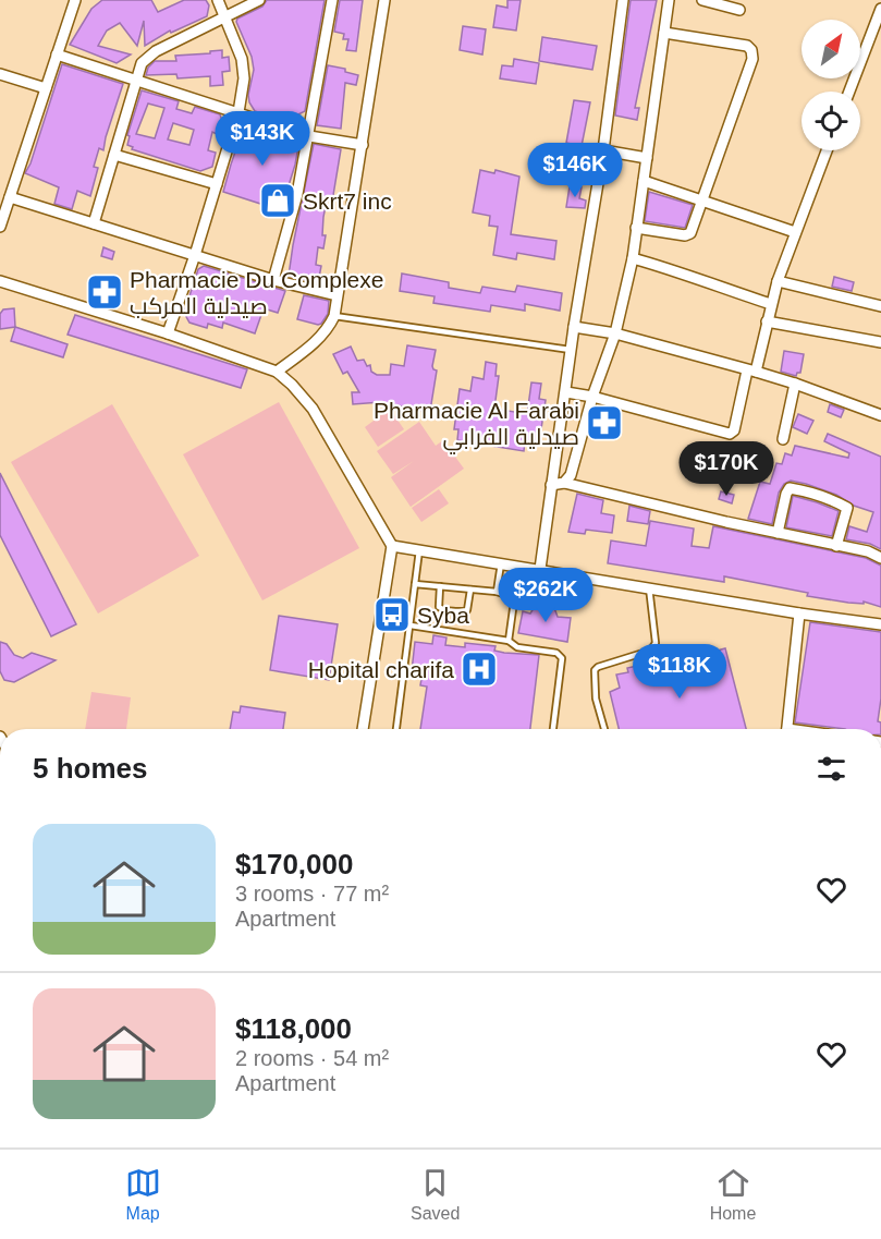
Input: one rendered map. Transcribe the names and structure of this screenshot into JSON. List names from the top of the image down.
{
  "places": {
    "shop": ["Skrt7 inc"],
    "pharmacy": ["Pharmacie Du Complexe صيدلية المركب", "Pharmacie Al Farabi صيدلية الفرابي"],
    "bus stop": ["Syba"],
    "hospital": ["Hopital charifa"]
  },
  "north": "top right",
  "page": {
    "price": [
      "$143K",
      "$146K",
      "$170K",
      "$262K",
      "$118K"
    ],
    "heading": "5 homes",
    "list": [
      {
        "name": "$170,000",
        "note": "3 rooms · 77 m² · Apartment"
      },
      {
        "name": "$118,000",
        "note": "2 rooms · 54 m² · Apartment"
      }
    ],
    "tabs": ["Map", "Saved", "Home"]
  }
}
